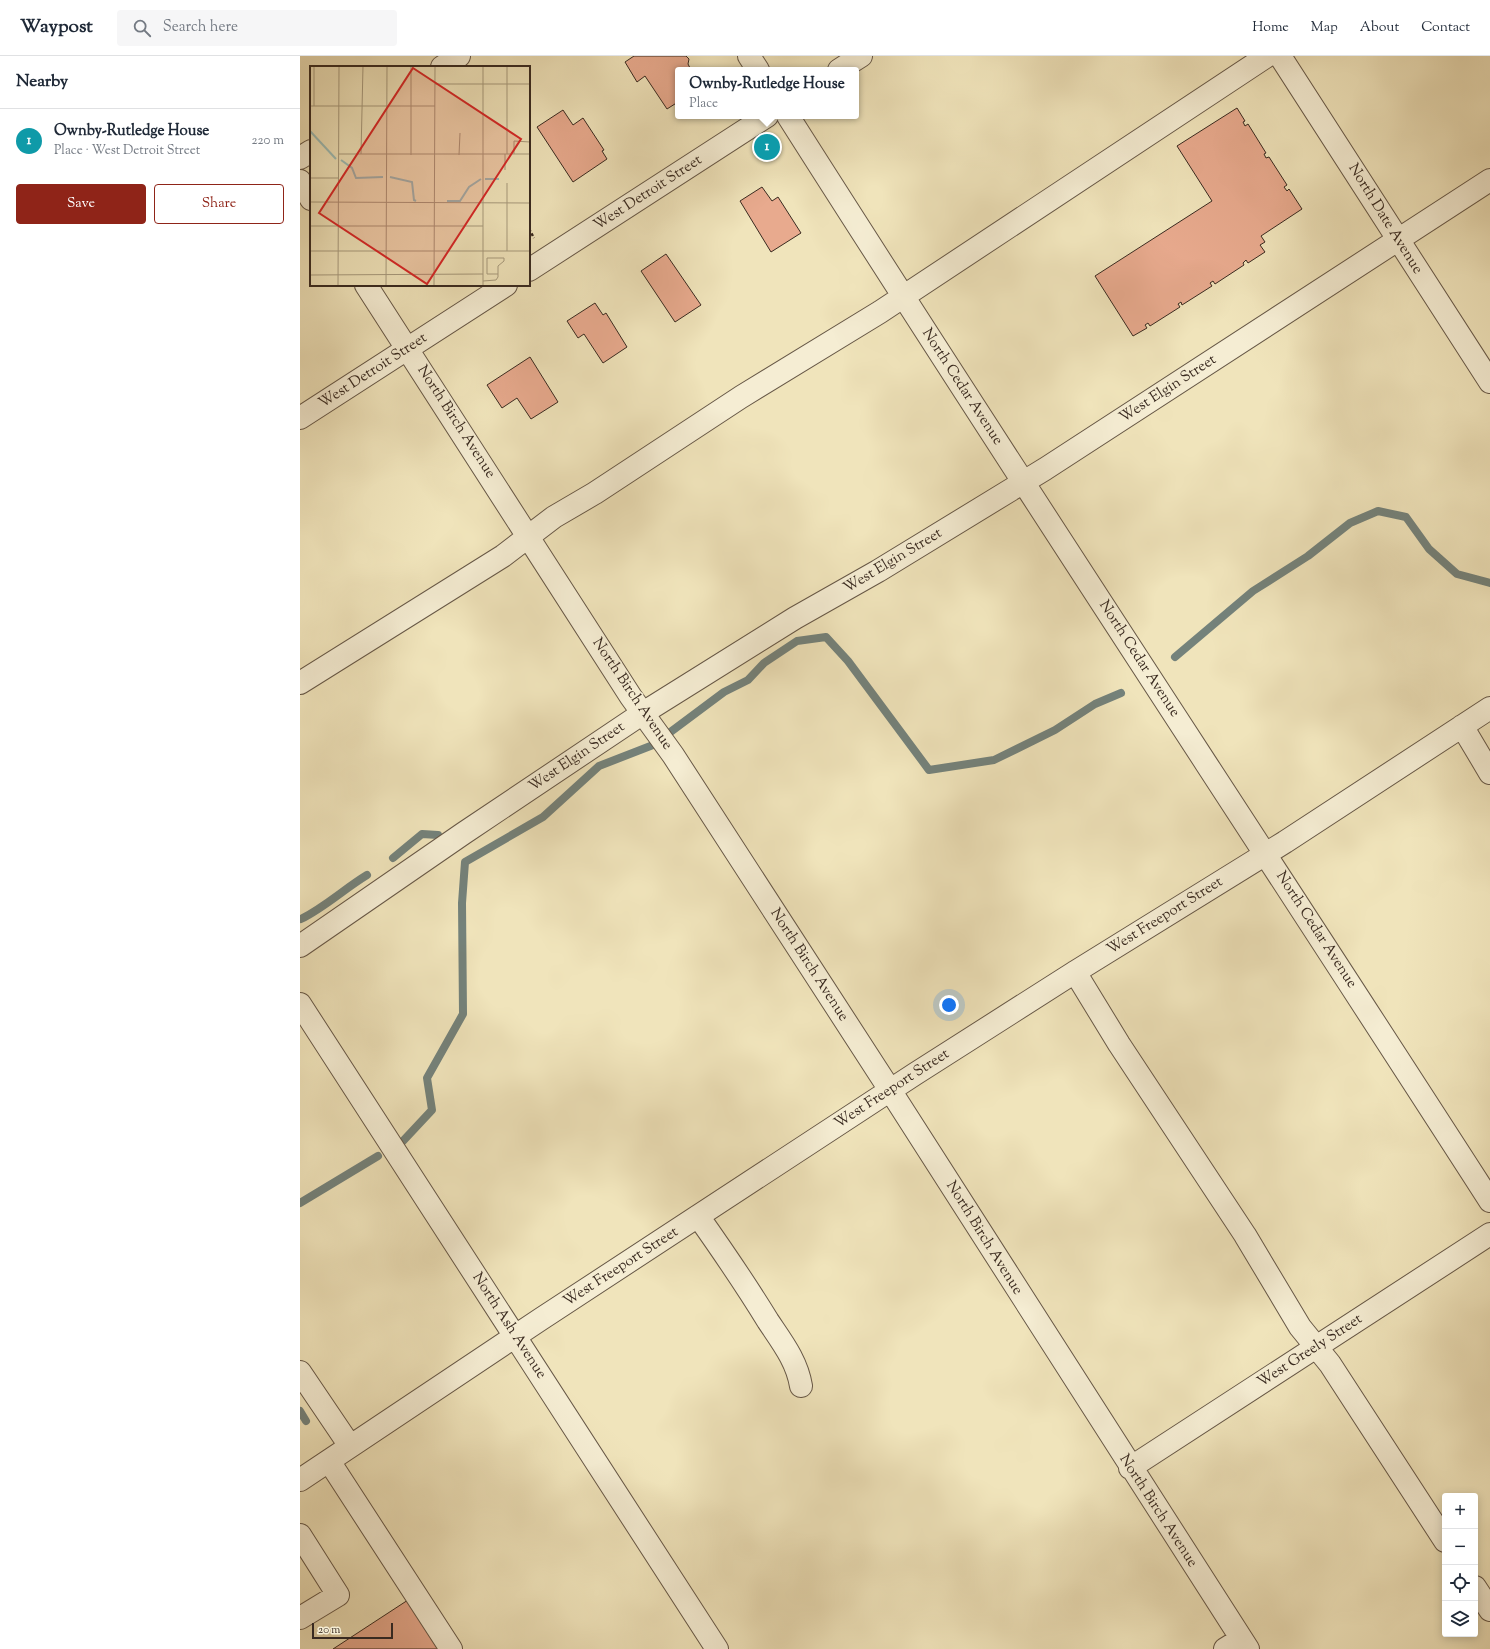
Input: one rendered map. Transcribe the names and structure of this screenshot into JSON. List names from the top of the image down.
{
  "streets": {
    "street": [
      "West Detroit Street",
      "North Date Avenue",
      "North Cedar Avenue",
      "West Elgin Street",
      "North Birch Avenue",
      "West Freeport Street",
      "North Ash Avenue",
      "West Greely Street"
    ]
  },
  "crossings": [
    ["West Detroit Street", "North Birch Avenue"],
    ["North Date Avenue", "West Elgin Street"],
    ["North Cedar Avenue", "West Elgin Street"],
    ["North Cedar Avenue", "West Freeport Street"],
    ["West Elgin Street", "North Birch Avenue"],
    ["North Birch Avenue", "West Freeport Street"],
    ["North Birch Avenue", "West Greely Street"],
    ["West Freeport Street", "North Ash Avenue"]
  ],
  "scale_bar": "20 m",
  "page": {
    "header": "Waypost",
    "search": "Search here",
    "nav": [
      "Home",
      "Map",
      "About",
      "Contact"
    ],
    "heading": "Nearby",
    "popup": ["Ownby-Rutledge House", "Place"],
    "list": [
      {
        "mark": "1",
        "name": "Ownby-Rutledge House",
        "note": "Place · West Detroit Street",
        "value": "220 m"
      }
    ],
    "pins": "1",
    "buttons": ["Save", "Share"],
    "map_buttons": ["+", "−"],
    "scale": "20 m"
  }
}
